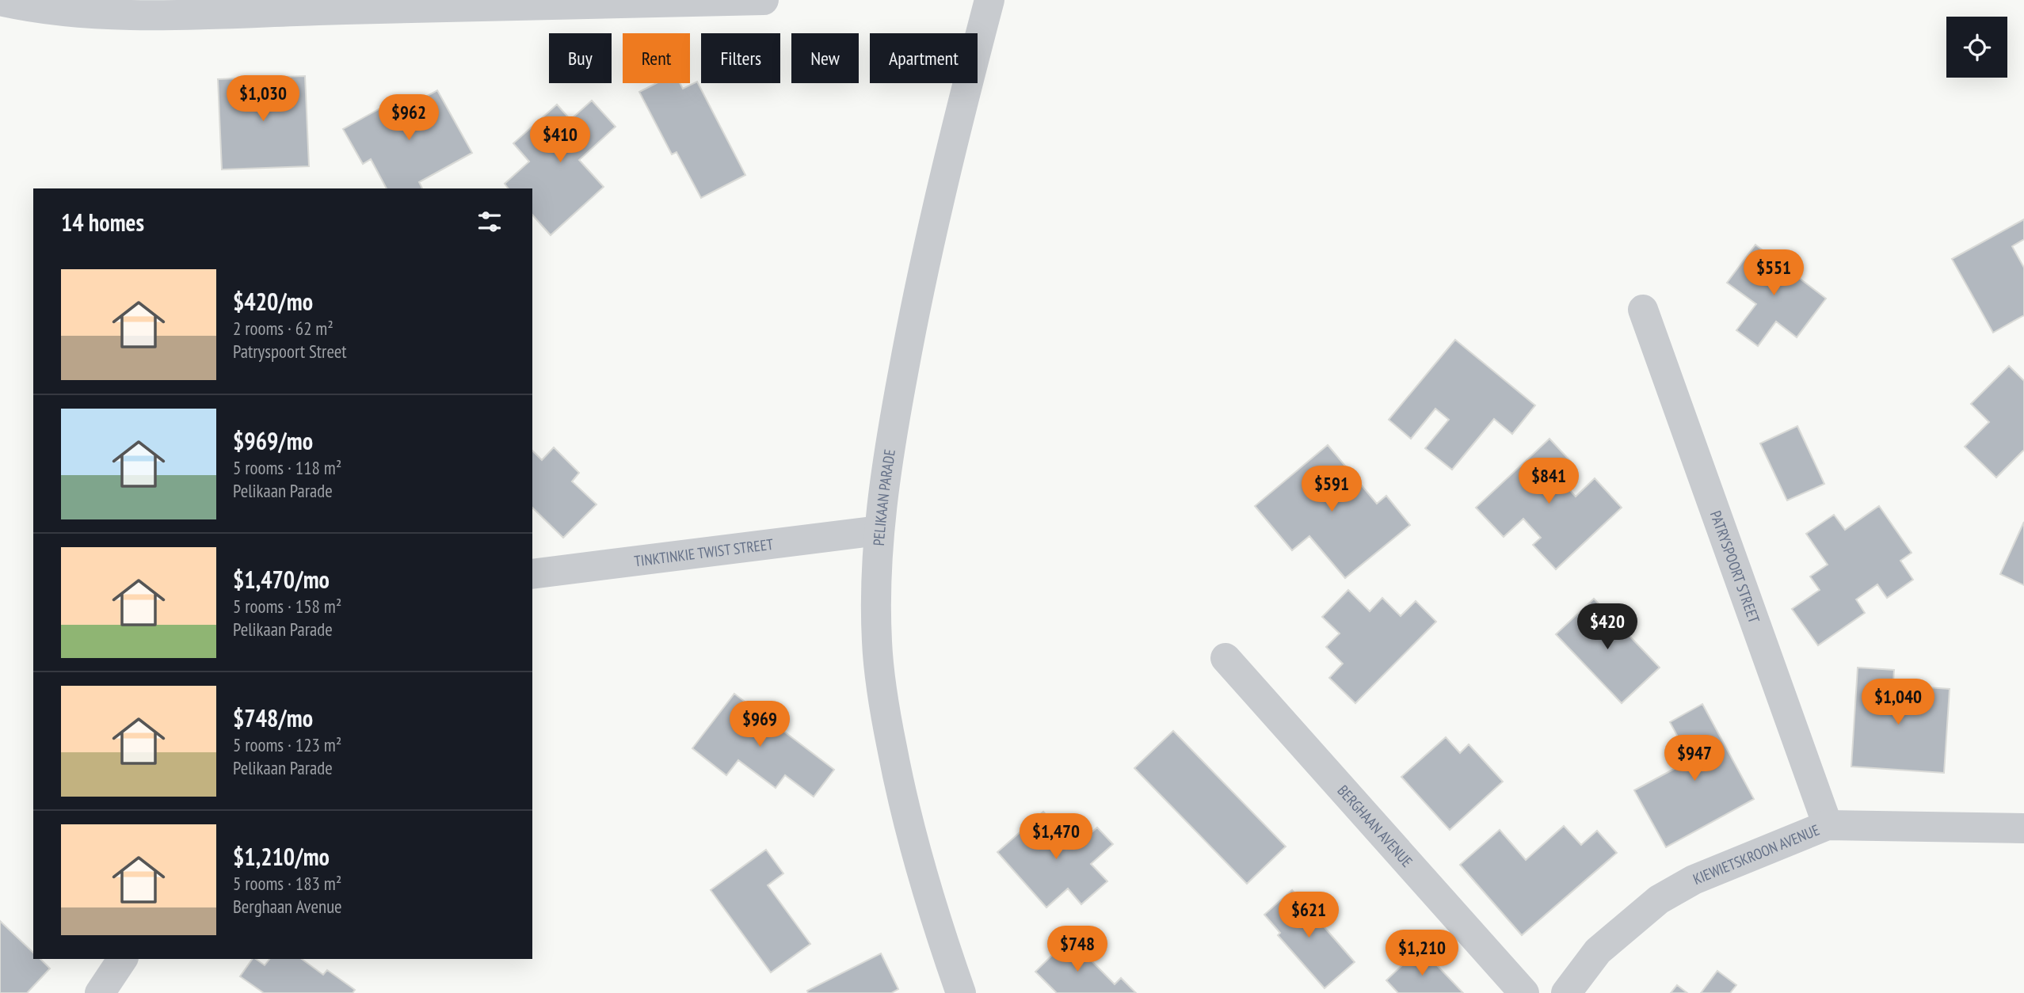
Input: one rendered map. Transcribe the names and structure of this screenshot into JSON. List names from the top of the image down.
{
  "streets": {
    "street": [
      "PELIKAAN PARADE",
      "TINKTINKIE TWIST STREET",
      "PATRYSPOORT STREET",
      "BERGHAAN AVENUE",
      "KIEWIETSKROON AVENUE"
    ]
  },
  "crossings": [
    ["PELIKAAN PARADE", "TINKTINKIE TWIST STREET"],
    ["PATRYSPOORT STREET", "KIEWIETSKROON AVENUE"]
  ],
  "page": {
    "chip": [
      "Buy",
      "Rent",
      "Filters",
      "New",
      "Apartment"
    ],
    "price": [
      "$1,030",
      "$962",
      "$410",
      "$551",
      "$841",
      "$591",
      "$420",
      "$1,040",
      "$969",
      "$947",
      "$1,470",
      "$621",
      "$748",
      "$1,210"
    ],
    "heading": "14 homes",
    "list": [
      {
        "name": "$420/mo",
        "note": "2 rooms · 62 m² · Patryspoort Street"
      },
      {
        "name": "$969/mo",
        "note": "5 rooms · 118 m² · Pelikaan Parade"
      },
      {
        "name": "$1,470/mo",
        "note": "5 rooms · 158 m² · Pelikaan Parade"
      },
      {
        "name": "$748/mo",
        "note": "5 rooms · 123 m² · Pelikaan Parade"
      },
      {
        "name": "$1,210/mo",
        "note": "5 rooms · 183 m² · Berghaan Avenue"
      }
    ]
  }
}
